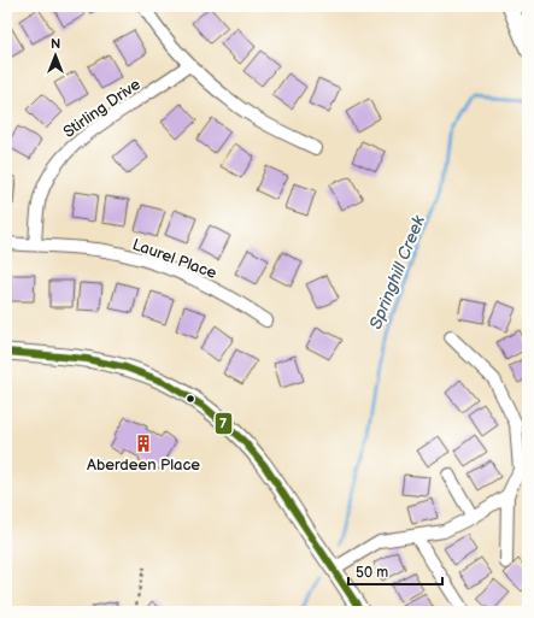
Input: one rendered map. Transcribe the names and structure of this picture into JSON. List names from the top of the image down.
{
  "streets": {
    "street": ["Stirling Drive", "Laurel Place"]
  },
  "crossings": [
    ["Stirling Drive", "Laurel Place"]
  ],
  "water": ["Springhill Creek"],
  "places": {
    "building": ["Aberdeen Place"]
  },
  "lines": ["transit line 7"],
  "scale_bar": "50 m",
  "north": "top"
}
